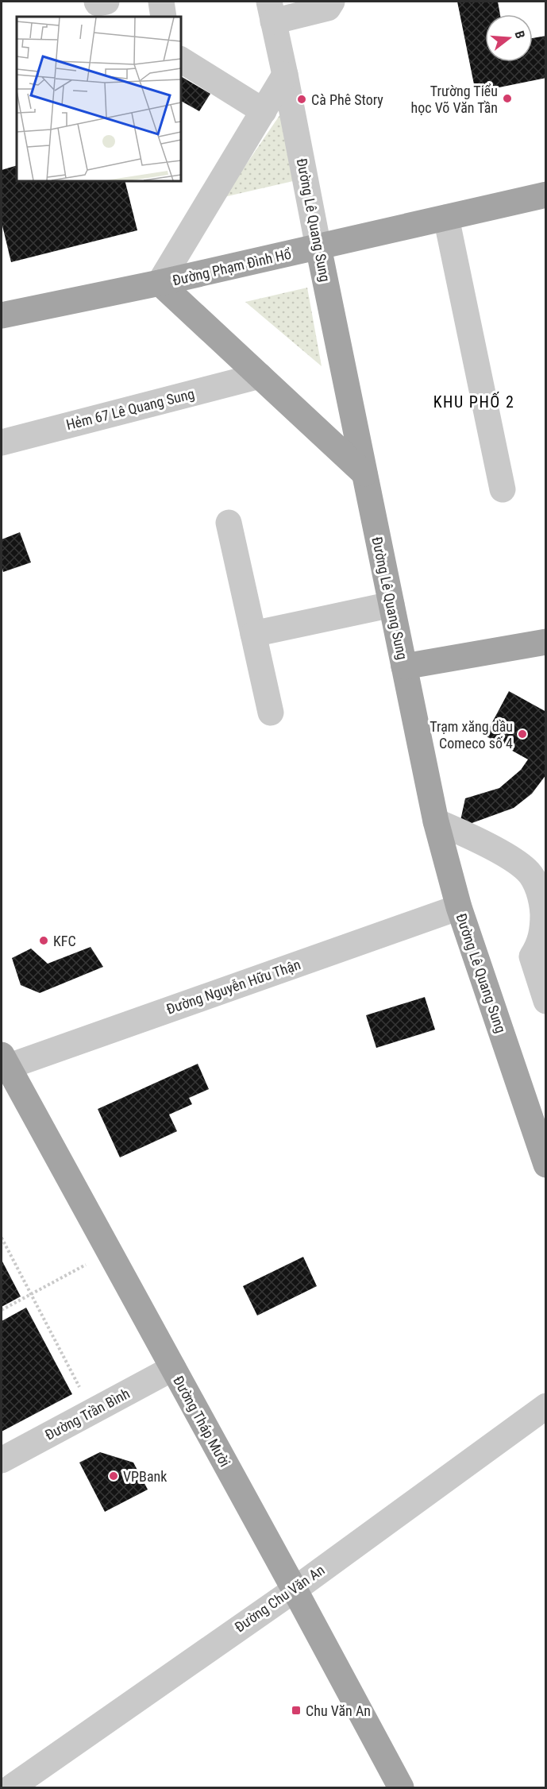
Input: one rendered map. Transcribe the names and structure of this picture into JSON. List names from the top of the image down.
{
  "streets": {
    "main road": ["Đường Lê Quang Sung", "Đường Phạm Đình Hổ", "Đường Tháp Mười"],
    "street": [
      "Hẻm 67 Lê Quang Sung",
      "Đường Nguyễn Hữu Thận",
      "Đường Trần Bình",
      "Đường Chu Văn An"
    ]
  },
  "crossings": [
    ["Đường Lê Quang Sung", "Đường Phạm Đình Hổ"],
    ["Đường Lê Quang Sung", "Đường Nguyễn Hữu Thận"],
    ["Đường Nguyễn Hữu Thận", "Đường Tháp Mười"],
    ["Đường Trần Bình", "Đường Tháp Mười"],
    ["Đường Tháp Mười", "Đường Chu Văn An"]
  ],
  "districts": ["KHU PHỐ 2"],
  "places": {
    "other": [
      "Trường Tiểu học Võ Văn Tần",
      "Cà Phê Story",
      "Trạm xăng dầu Comeco số 4",
      "KFC",
      "VPBank"
    ],
    "transit": ["Chu Văn An"]
  },
  "north": "right"
}
